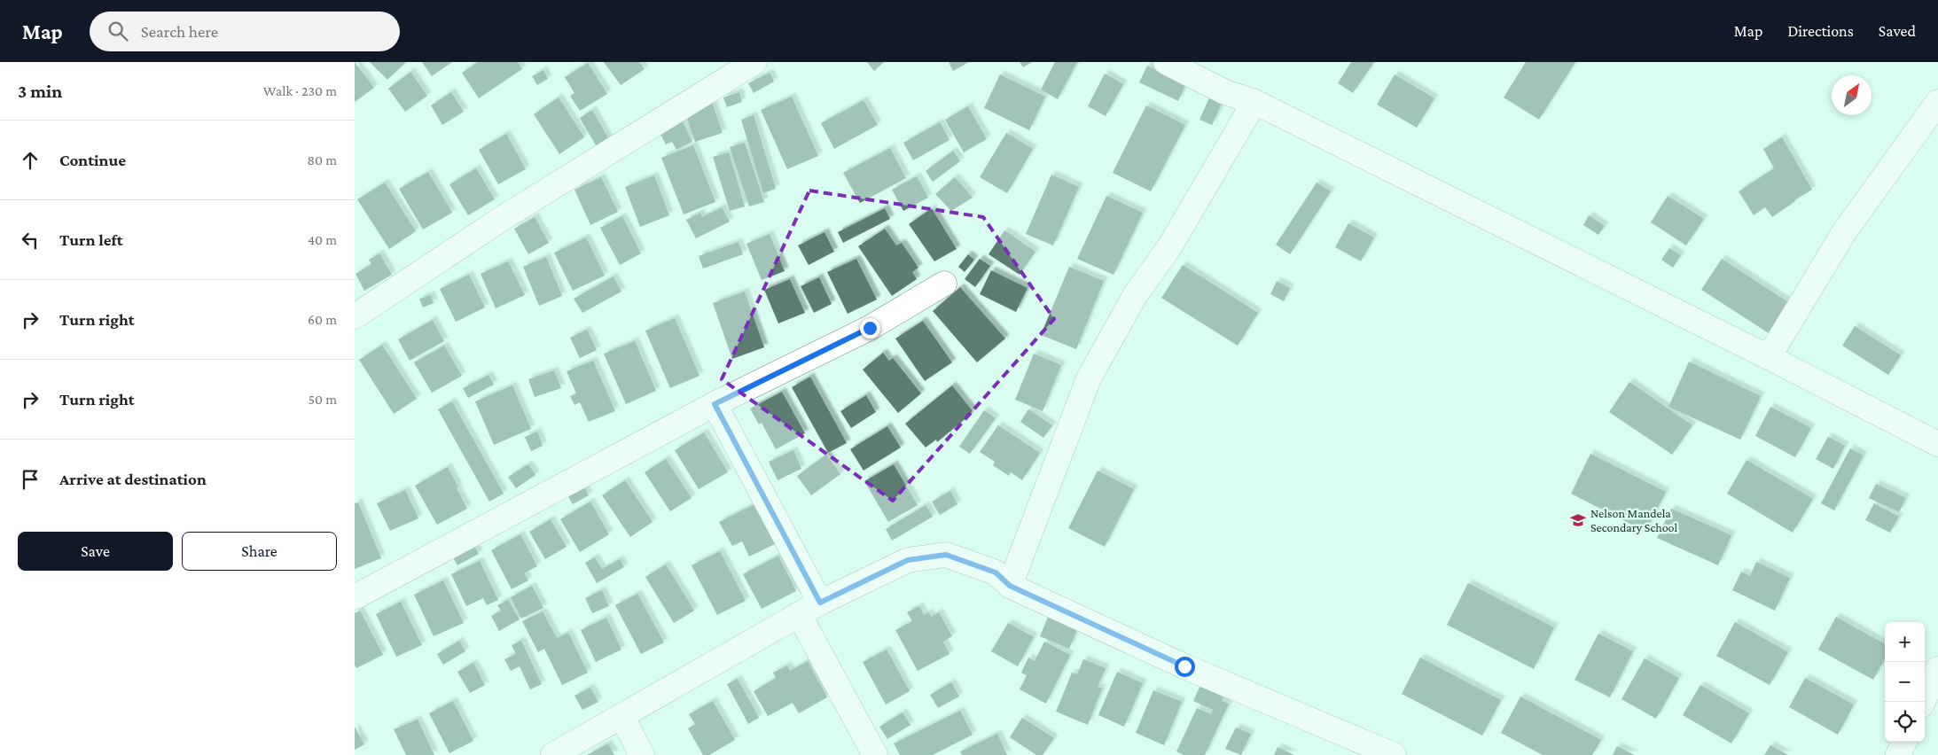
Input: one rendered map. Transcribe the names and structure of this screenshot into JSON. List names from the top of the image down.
{
  "places": {
    "school or university": ["Nelson Mandela Secondary School"]
  },
  "north": "top right",
  "page": {
    "header": "Map",
    "search": "Search here",
    "nav": ["Map", "Directions", "Saved"],
    "heading": ["3 min", "Walk · 230 m"],
    "list": [
      ["Continue", "80 m"],
      ["Turn left", "40 m"],
      ["Turn right", "60 m"],
      ["Turn right", "50 m"],
      "Arrive at destination"
    ],
    "buttons": ["Save", "Share"],
    "map_buttons": ["+", "−"]
  }
}
